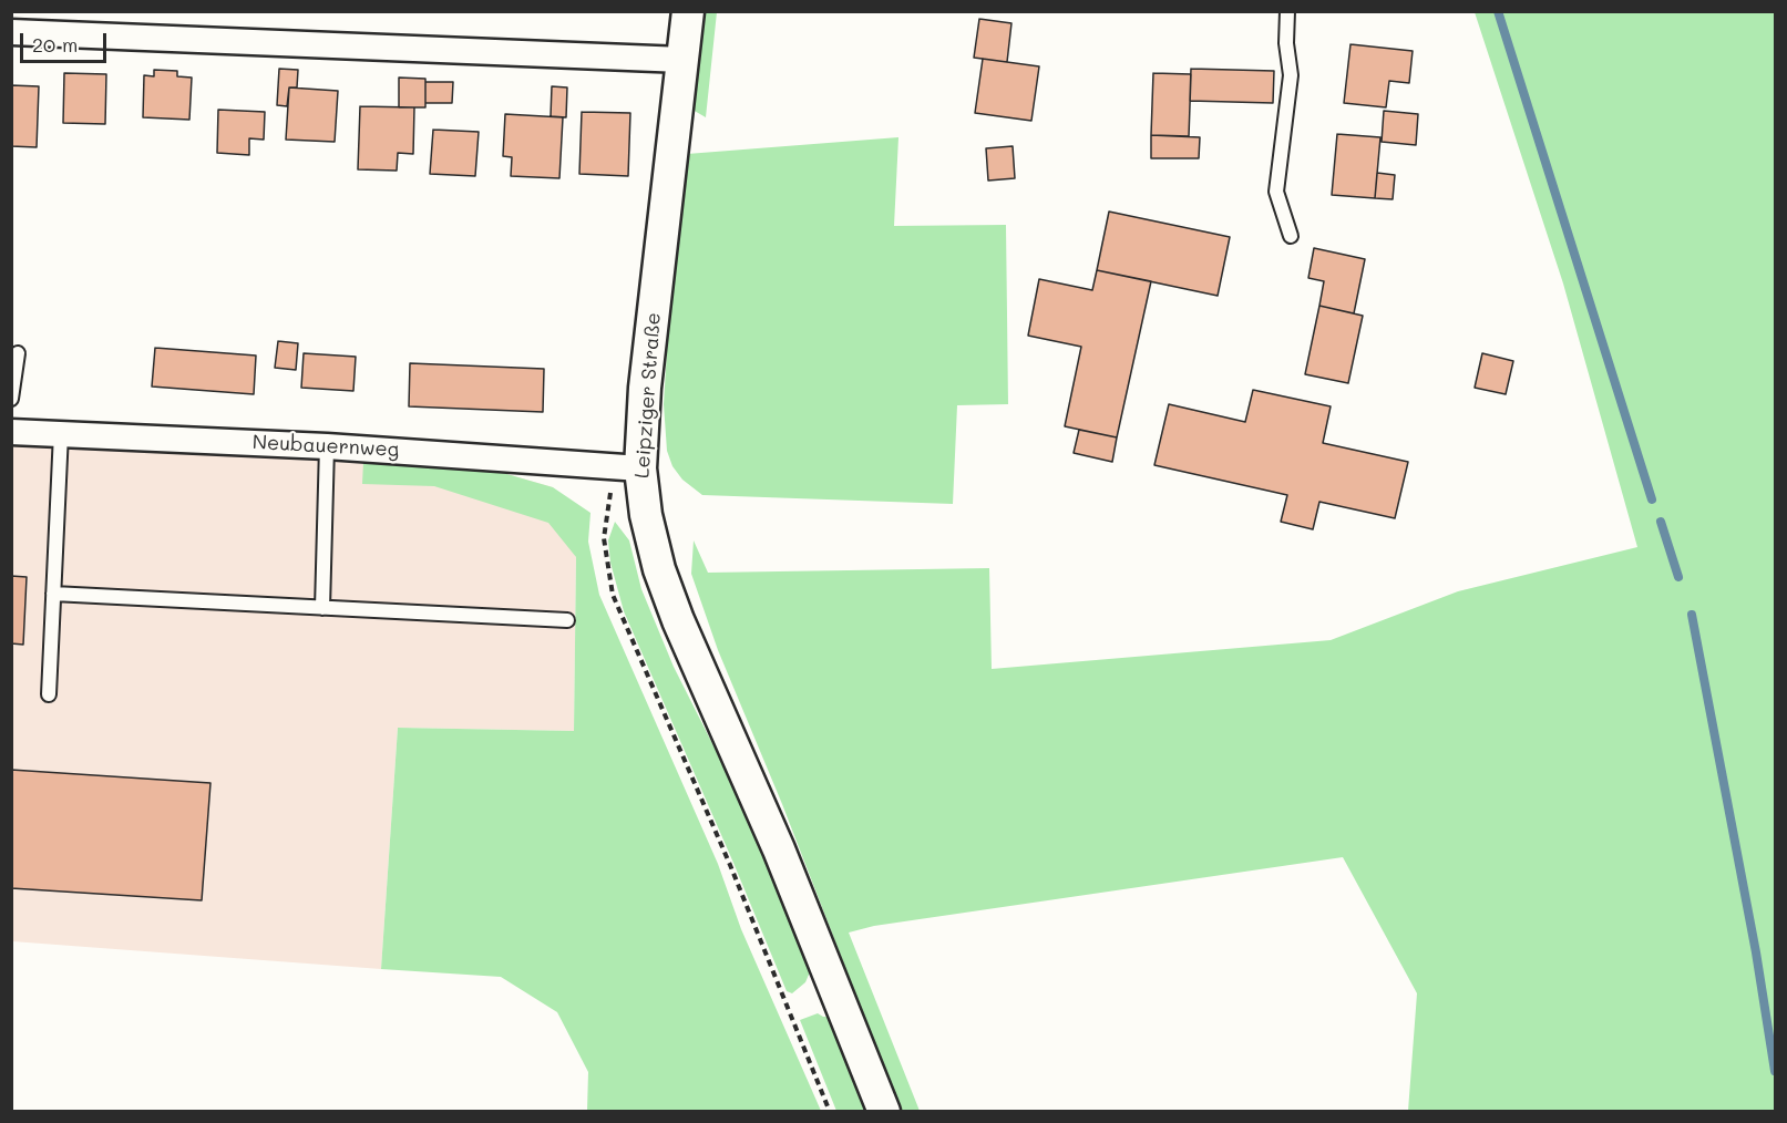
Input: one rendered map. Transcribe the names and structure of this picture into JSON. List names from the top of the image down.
{
  "streets": {
    "street": ["Leipziger Straße", "Neubauernweg"]
  },
  "crossings": [
    ["Leipziger Straße", "Neubauernweg"]
  ],
  "scale_bar": "20 m"
}
